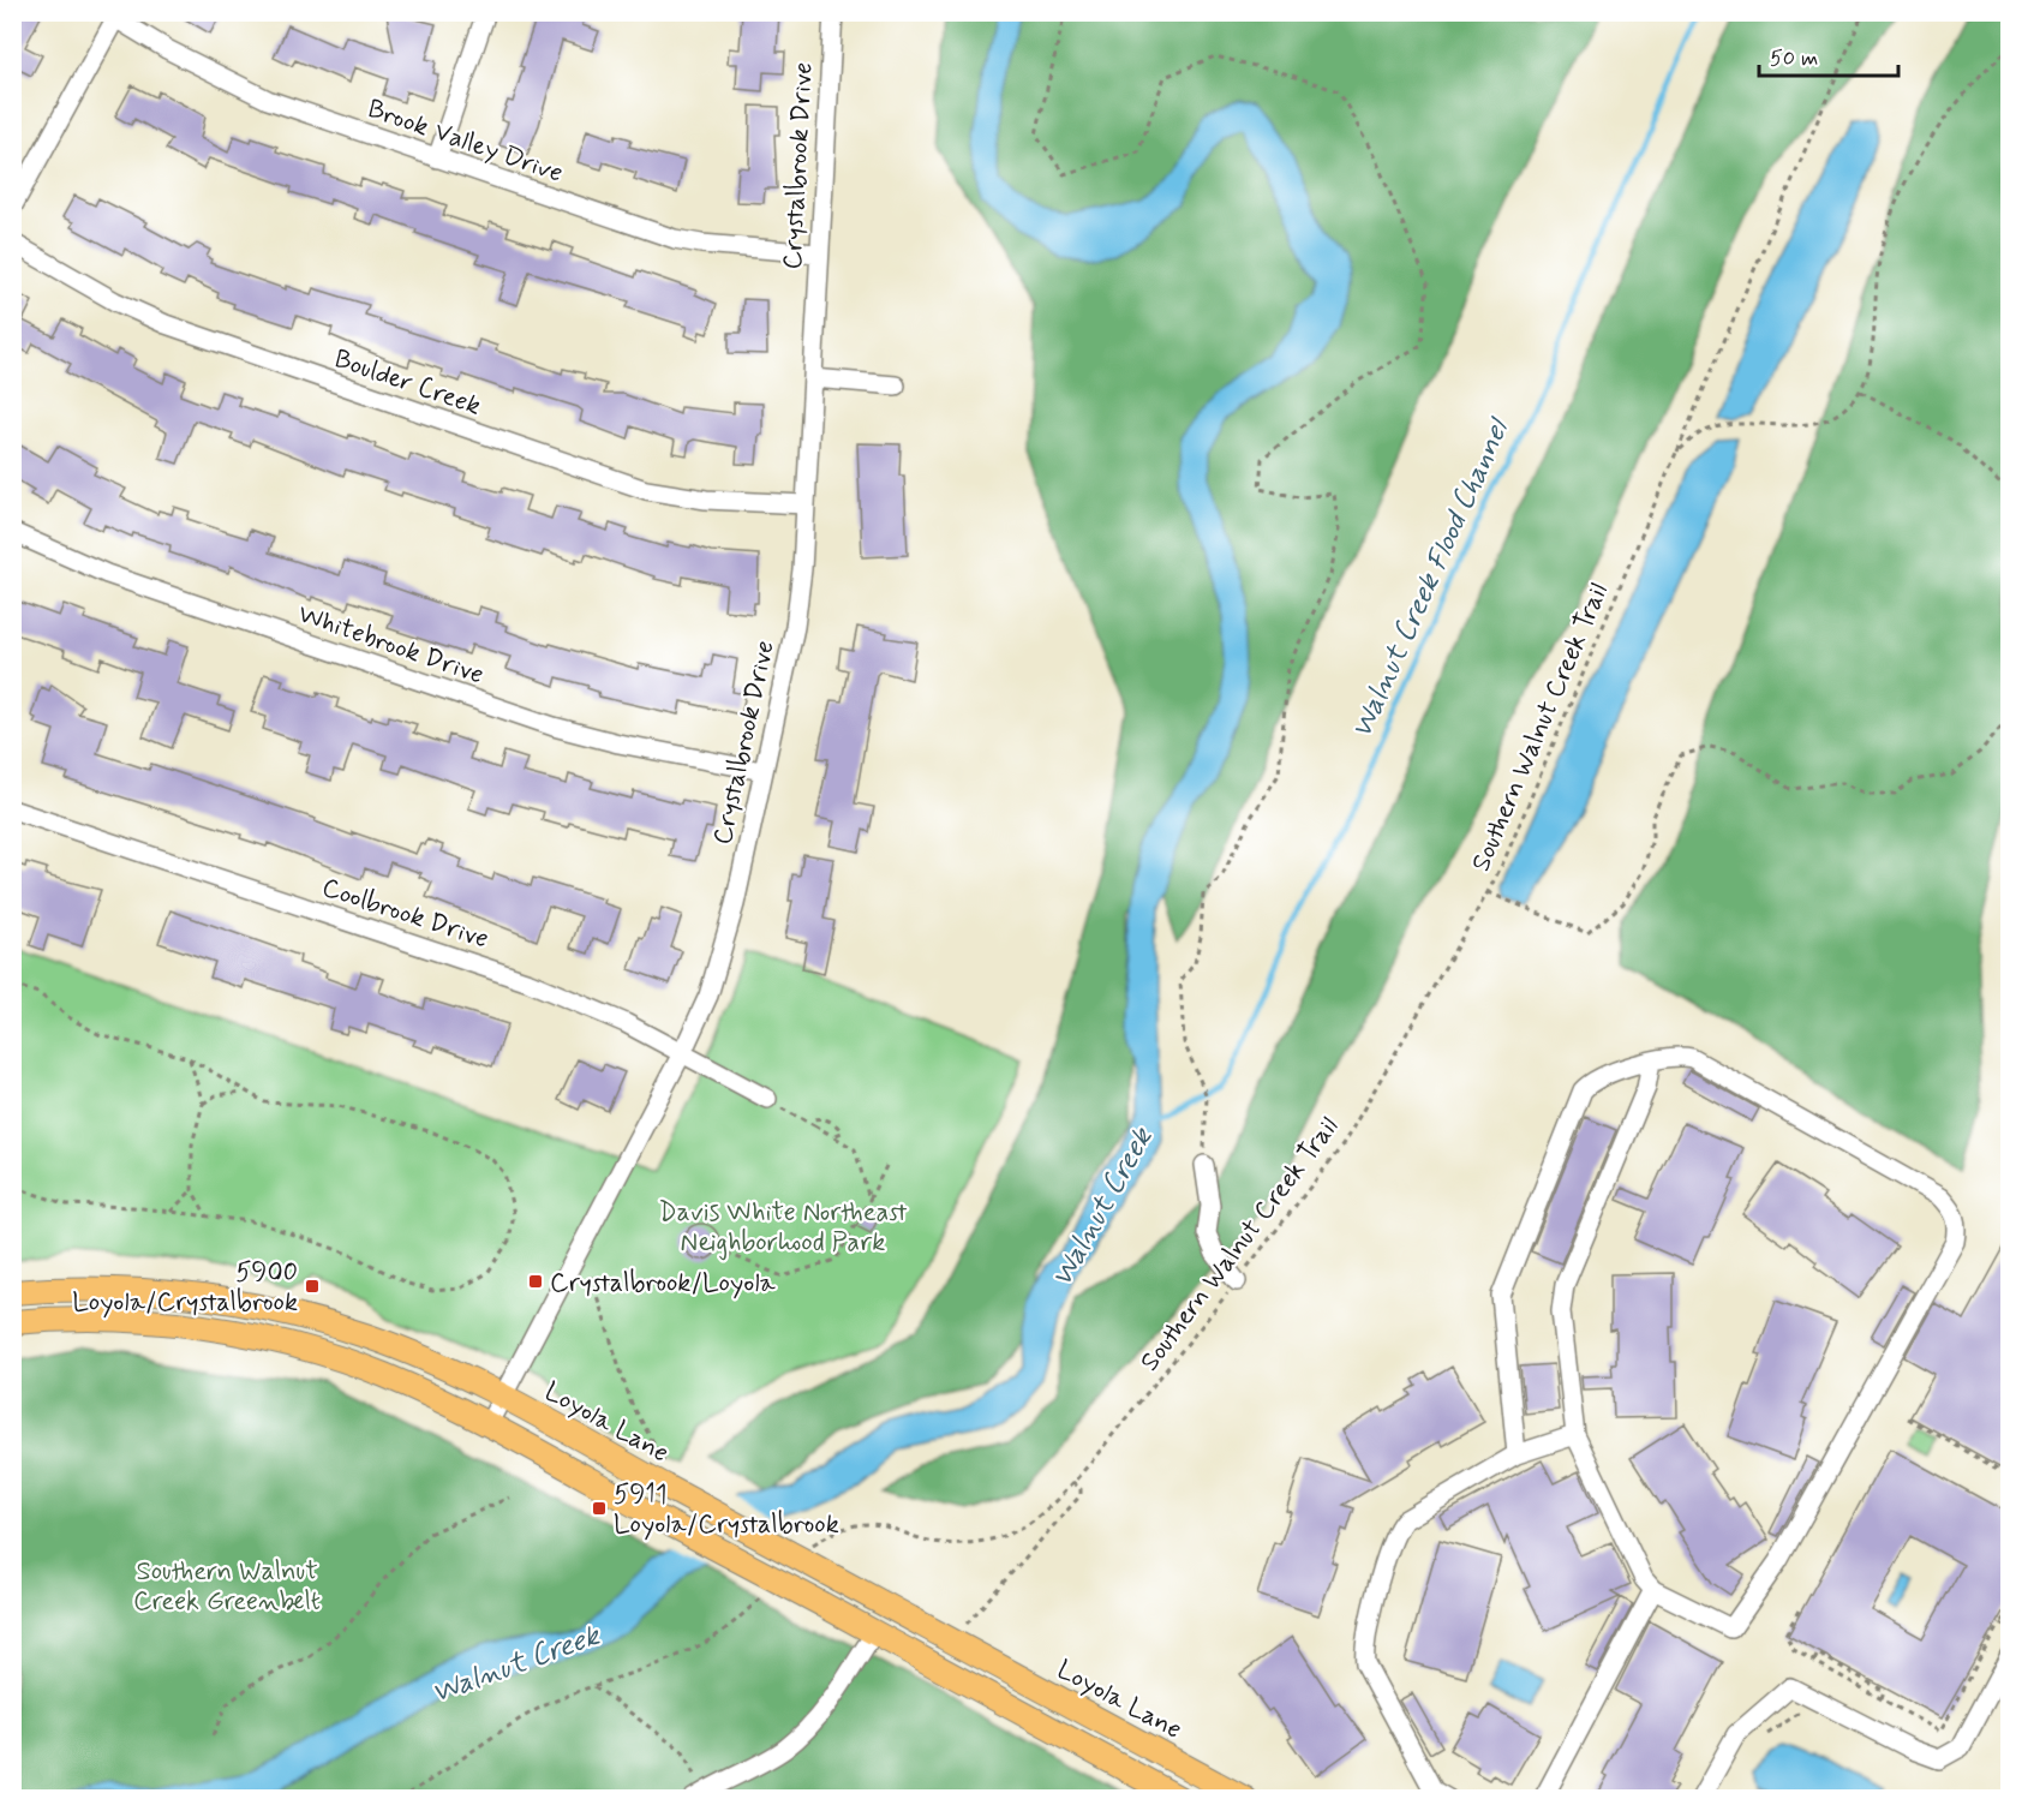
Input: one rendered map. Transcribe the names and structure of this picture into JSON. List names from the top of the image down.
{
  "streets": {
    "main road": ["Loyola Lane"],
    "street": [
      "Brook Valley Drive",
      "Crystalbrook Drive",
      "Boulder Creek",
      "Whitebrook Drive",
      "Coolbrook Drive"
    ],
    "path": ["Southern Walnut Creek Trail"]
  },
  "crossings": [
    ["Brook Valley Drive", "Crystalbrook Drive"],
    ["Crystalbrook Drive", "Boulder Creek"],
    ["Crystalbrook Drive", "Whitebrook Drive"],
    ["Crystalbrook Drive", "Coolbrook Drive"],
    ["Crystalbrook Drive", "Loyola Lane"]
  ],
  "water": ["Walnut Creek Flood Channel", "Walnut Creek"],
  "parks": ["Davis White Northeast Neighborhood Park", "Southern Walnut Creek Greenbelt"],
  "places": {
    "transit": ["Crystalbrook/Loyola", "5900 Loyola/Crystalbrook", "5911 Loyola/Crystalbrook"]
  },
  "scale_bar": "50 m"
}
